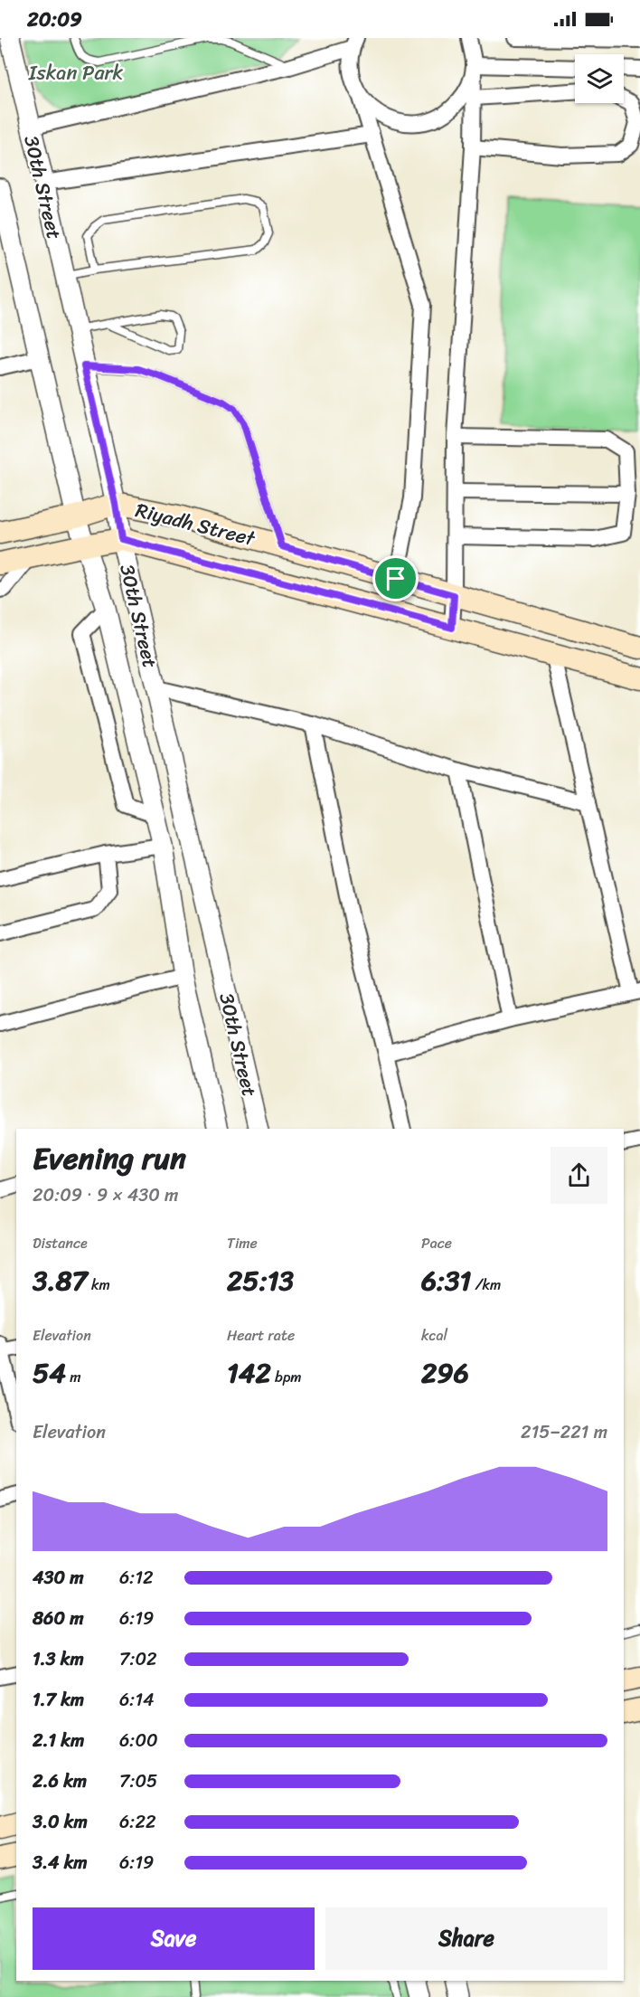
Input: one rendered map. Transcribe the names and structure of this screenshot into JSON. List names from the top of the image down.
{
  "streets": {
    "main road": ["Riyadh Street"],
    "street": ["30th Street"]
  },
  "crossings": [
    ["30th Street", "Riyadh Street"]
  ],
  "parks": ["Iskan Park"],
  "page": {
    "status": "20:09",
    "heading": ["Evening run", "20:09 · 9 × 430 m"],
    "stats": [
      ["Distance", "3.87 km"],
      ["Time", "25:13"],
      ["Pace", "6:31 /km"],
      ["Elevation", "54 m"],
      ["Heart rate", "142 bpm"],
      ["kcal", "296"]
    ],
    "chart": ["Elevation", "215–221 m"],
    "list": [
      {
        "name": "430 m",
        "note": "6:12"
      },
      {
        "name": "860 m",
        "note": "6:19"
      },
      {
        "name": "1.3 km",
        "note": "7:02"
      },
      {
        "name": "1.7 km",
        "note": "6:14"
      },
      {
        "name": "2.1 km",
        "note": "6:00"
      },
      {
        "name": "2.6 km",
        "note": "7:05"
      },
      {
        "name": "3.0 km",
        "note": "6:22"
      },
      {
        "name": "3.4 km",
        "note": "6:19"
      }
    ],
    "buttons": ["Save", "Share"]
  }
}
